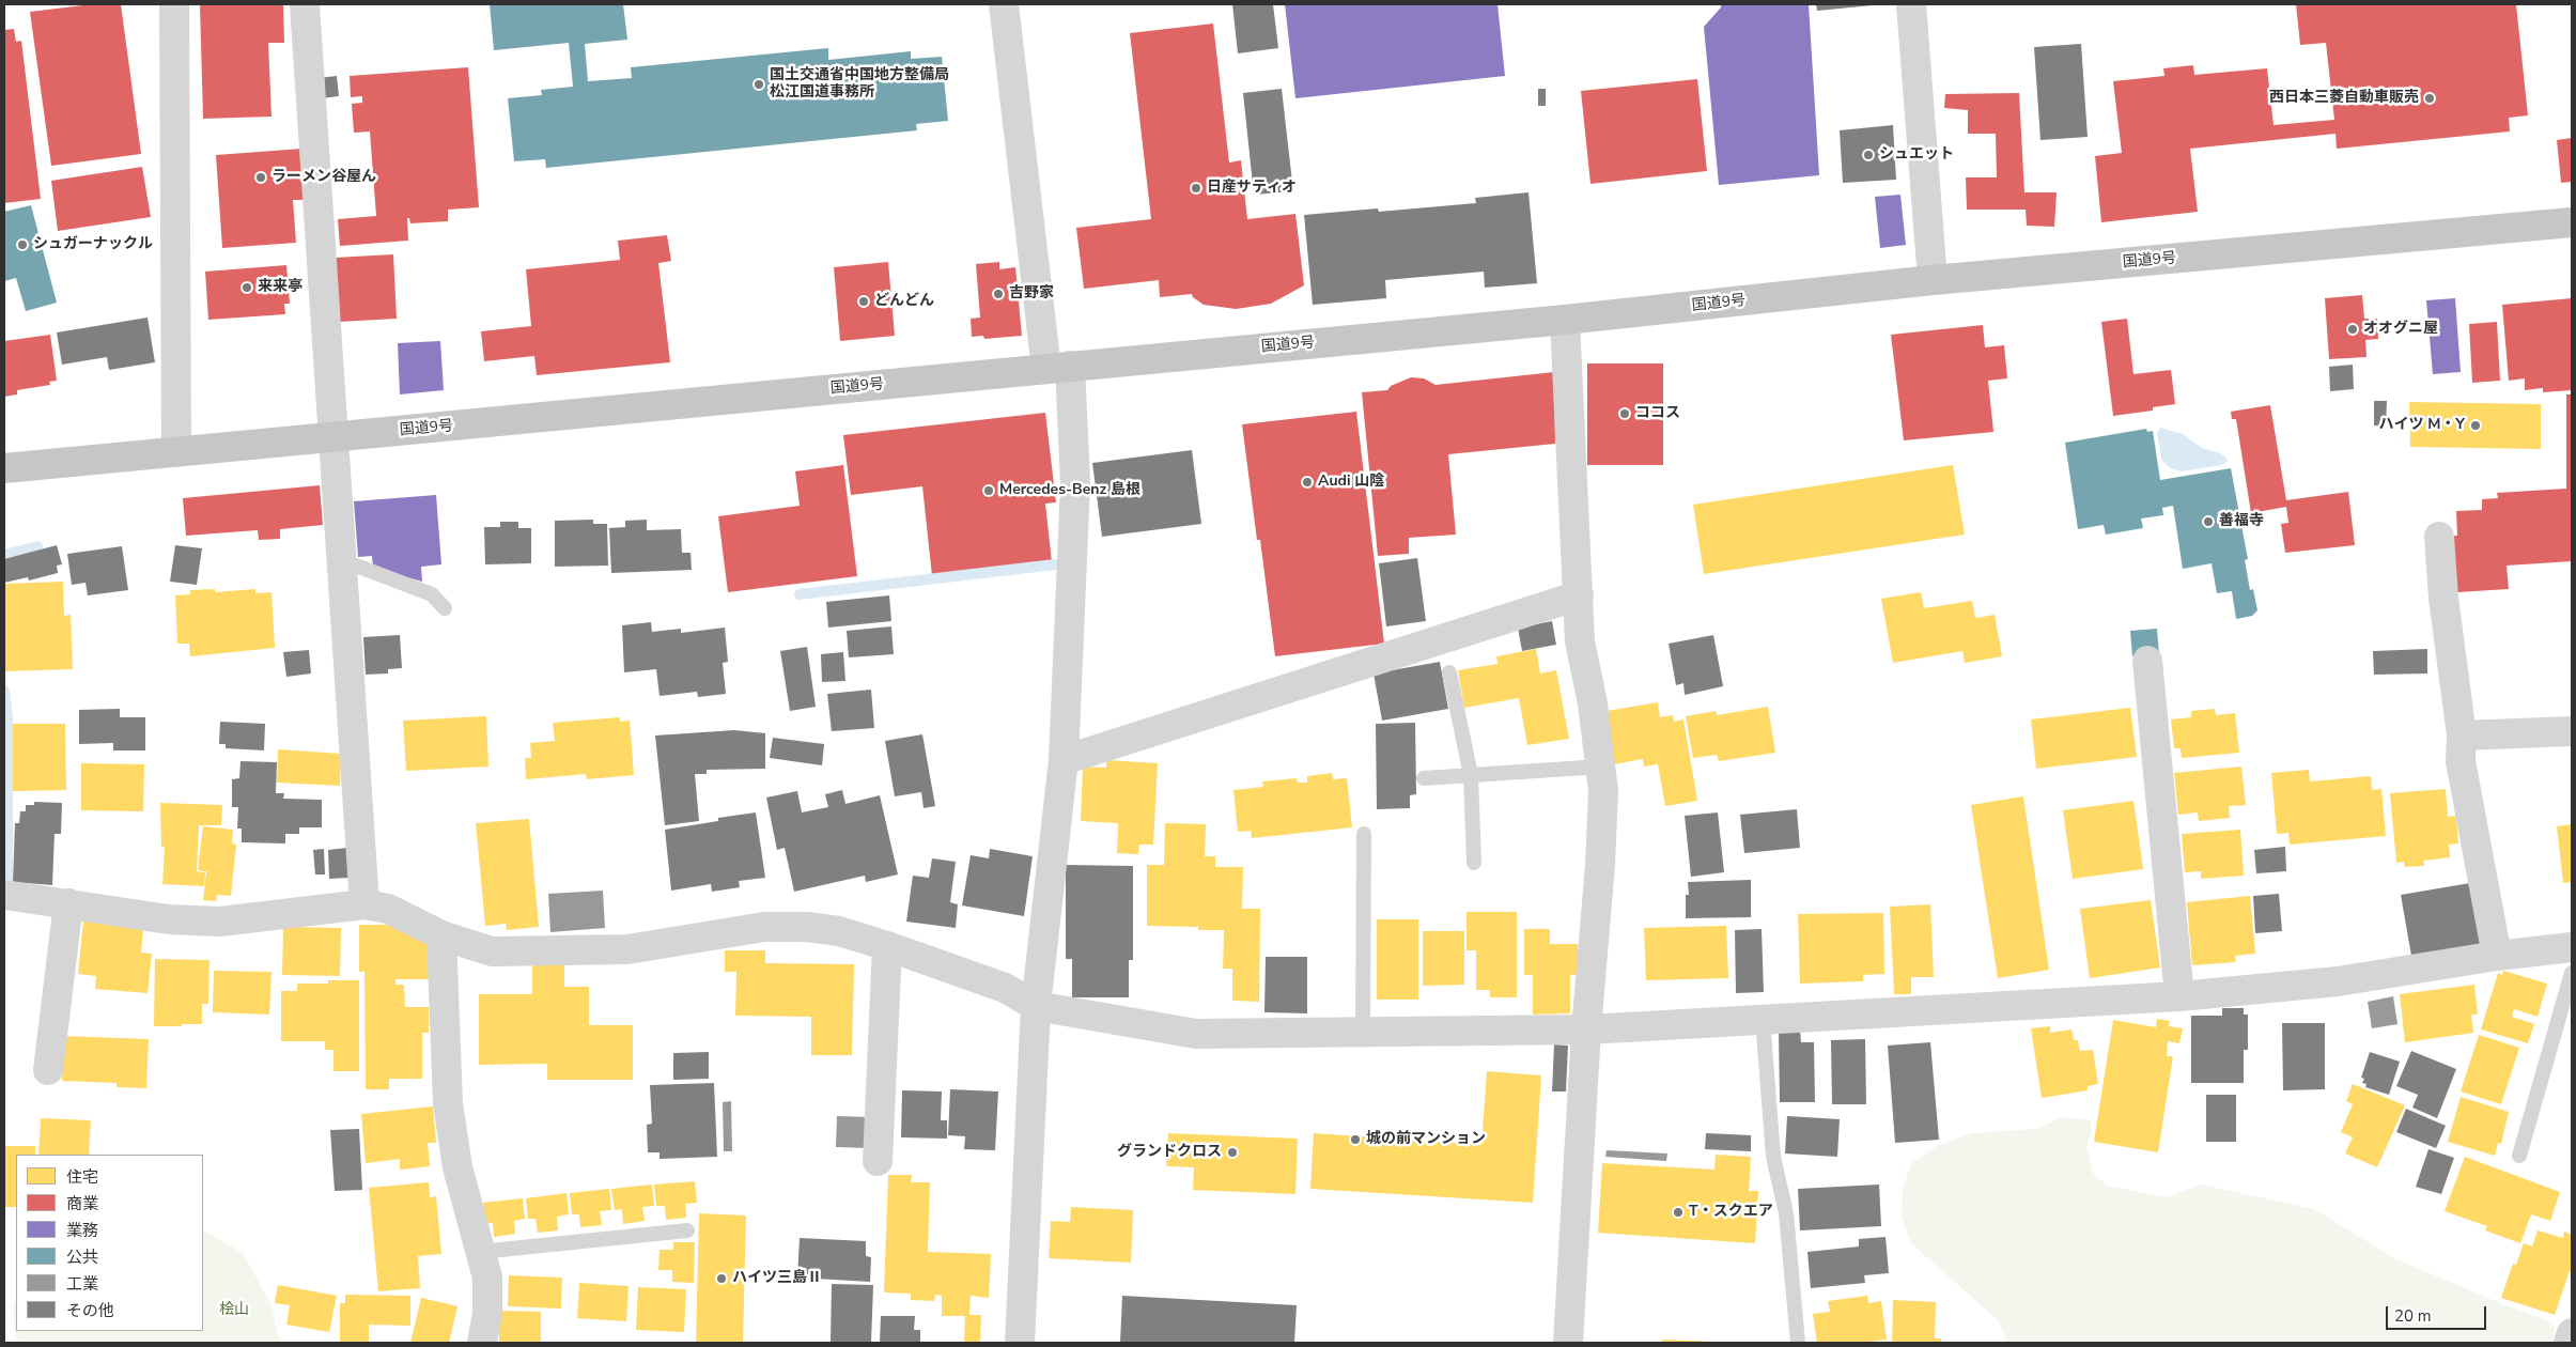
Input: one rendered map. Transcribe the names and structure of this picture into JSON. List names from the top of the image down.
{
  "streets": {
    "highway": ["国道9号"]
  },
  "parks": ["桧山"],
  "places": [
    "国土交通省中国地方整備局 松江国道事務所",
    "西日本三菱自動車販売",
    "シュエット",
    "ラーメン谷屋ん",
    "日産サティオ",
    "シュガーナックル",
    "来来亭",
    "吉野家",
    "どんどん",
    "オオグニ屋",
    "ココス",
    "ハイツ M・Y",
    "Audi 山陰",
    "Mercedes-Benz 島根",
    "善福寺",
    "城の前マンション",
    "グランドクロス",
    "T・スクエア",
    "ハイツ三島Ⅱ"
  ],
  "legend": [
    "住宅",
    "商業",
    "業務",
    "公共",
    "工業",
    "その他"
  ],
  "scale_bar": "20 m"
}
